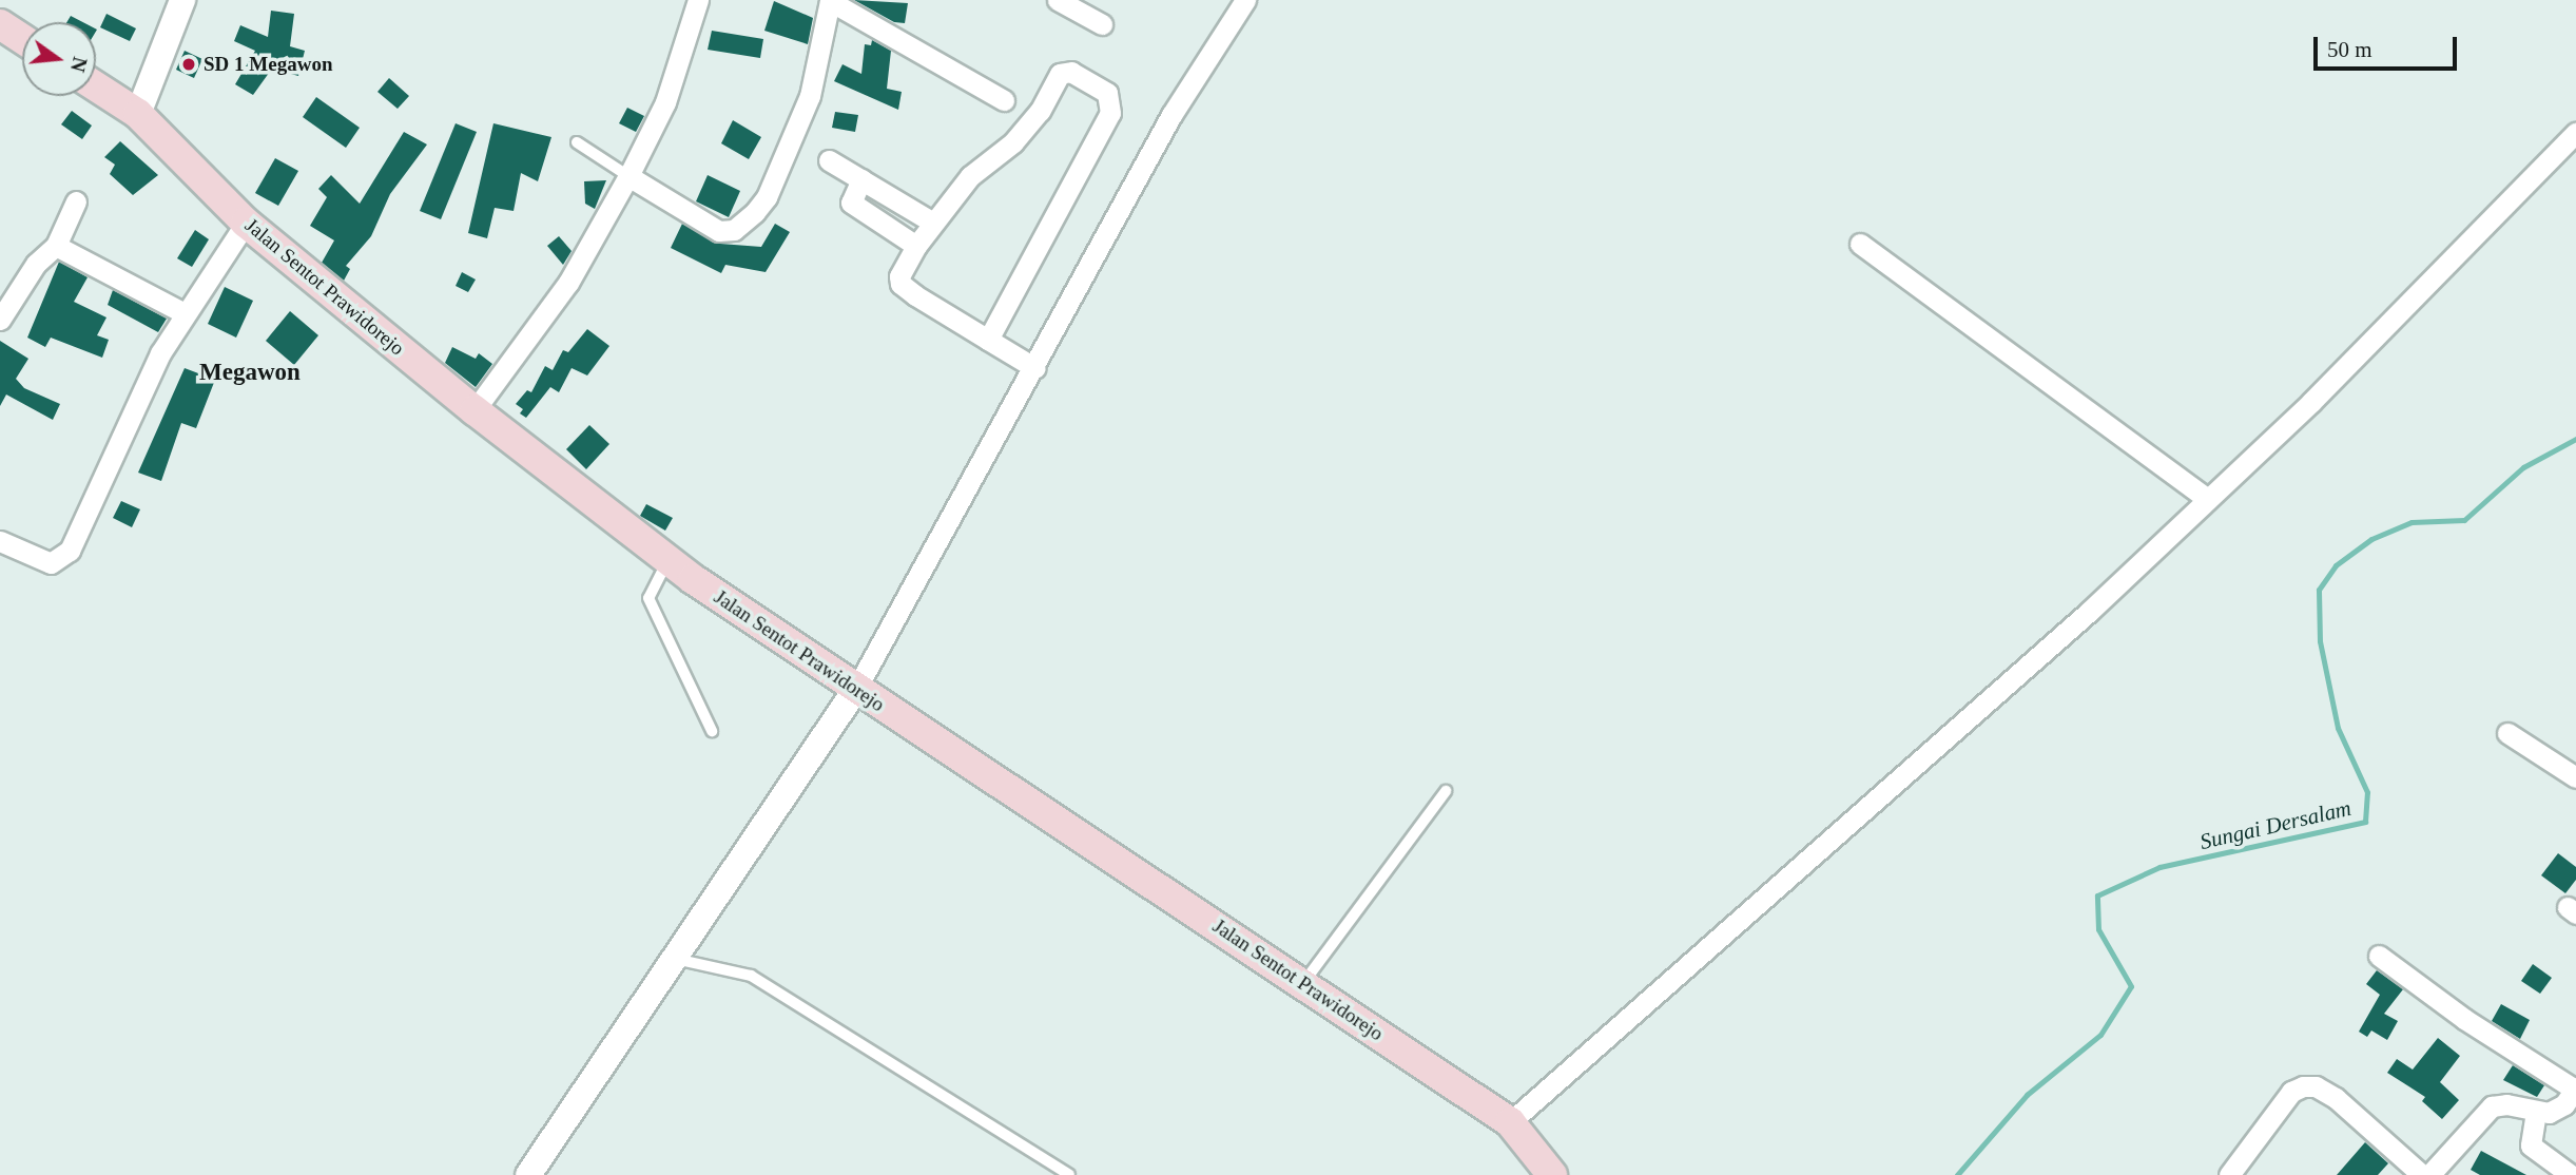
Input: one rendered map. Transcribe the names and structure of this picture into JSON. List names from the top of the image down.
{
  "streets": {
    "main road": ["Jalan Sentot Prawidorejo"]
  },
  "districts": ["Megawon"],
  "water": ["Sungai Dersalam"],
  "places": ["SD 1 Megawon"],
  "scale_bar": "50 m",
  "north": "right"
}
